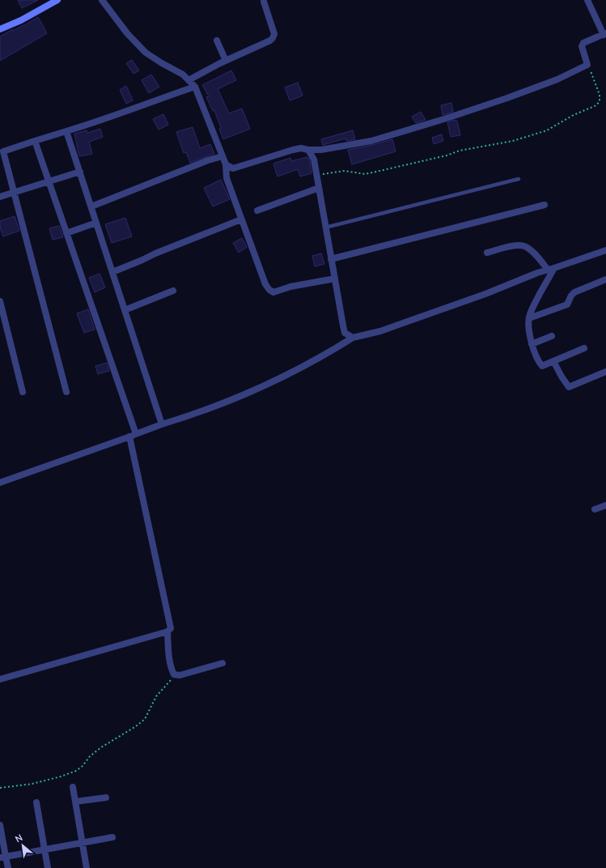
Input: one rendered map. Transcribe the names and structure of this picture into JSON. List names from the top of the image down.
{
  "north": "top left"
}
